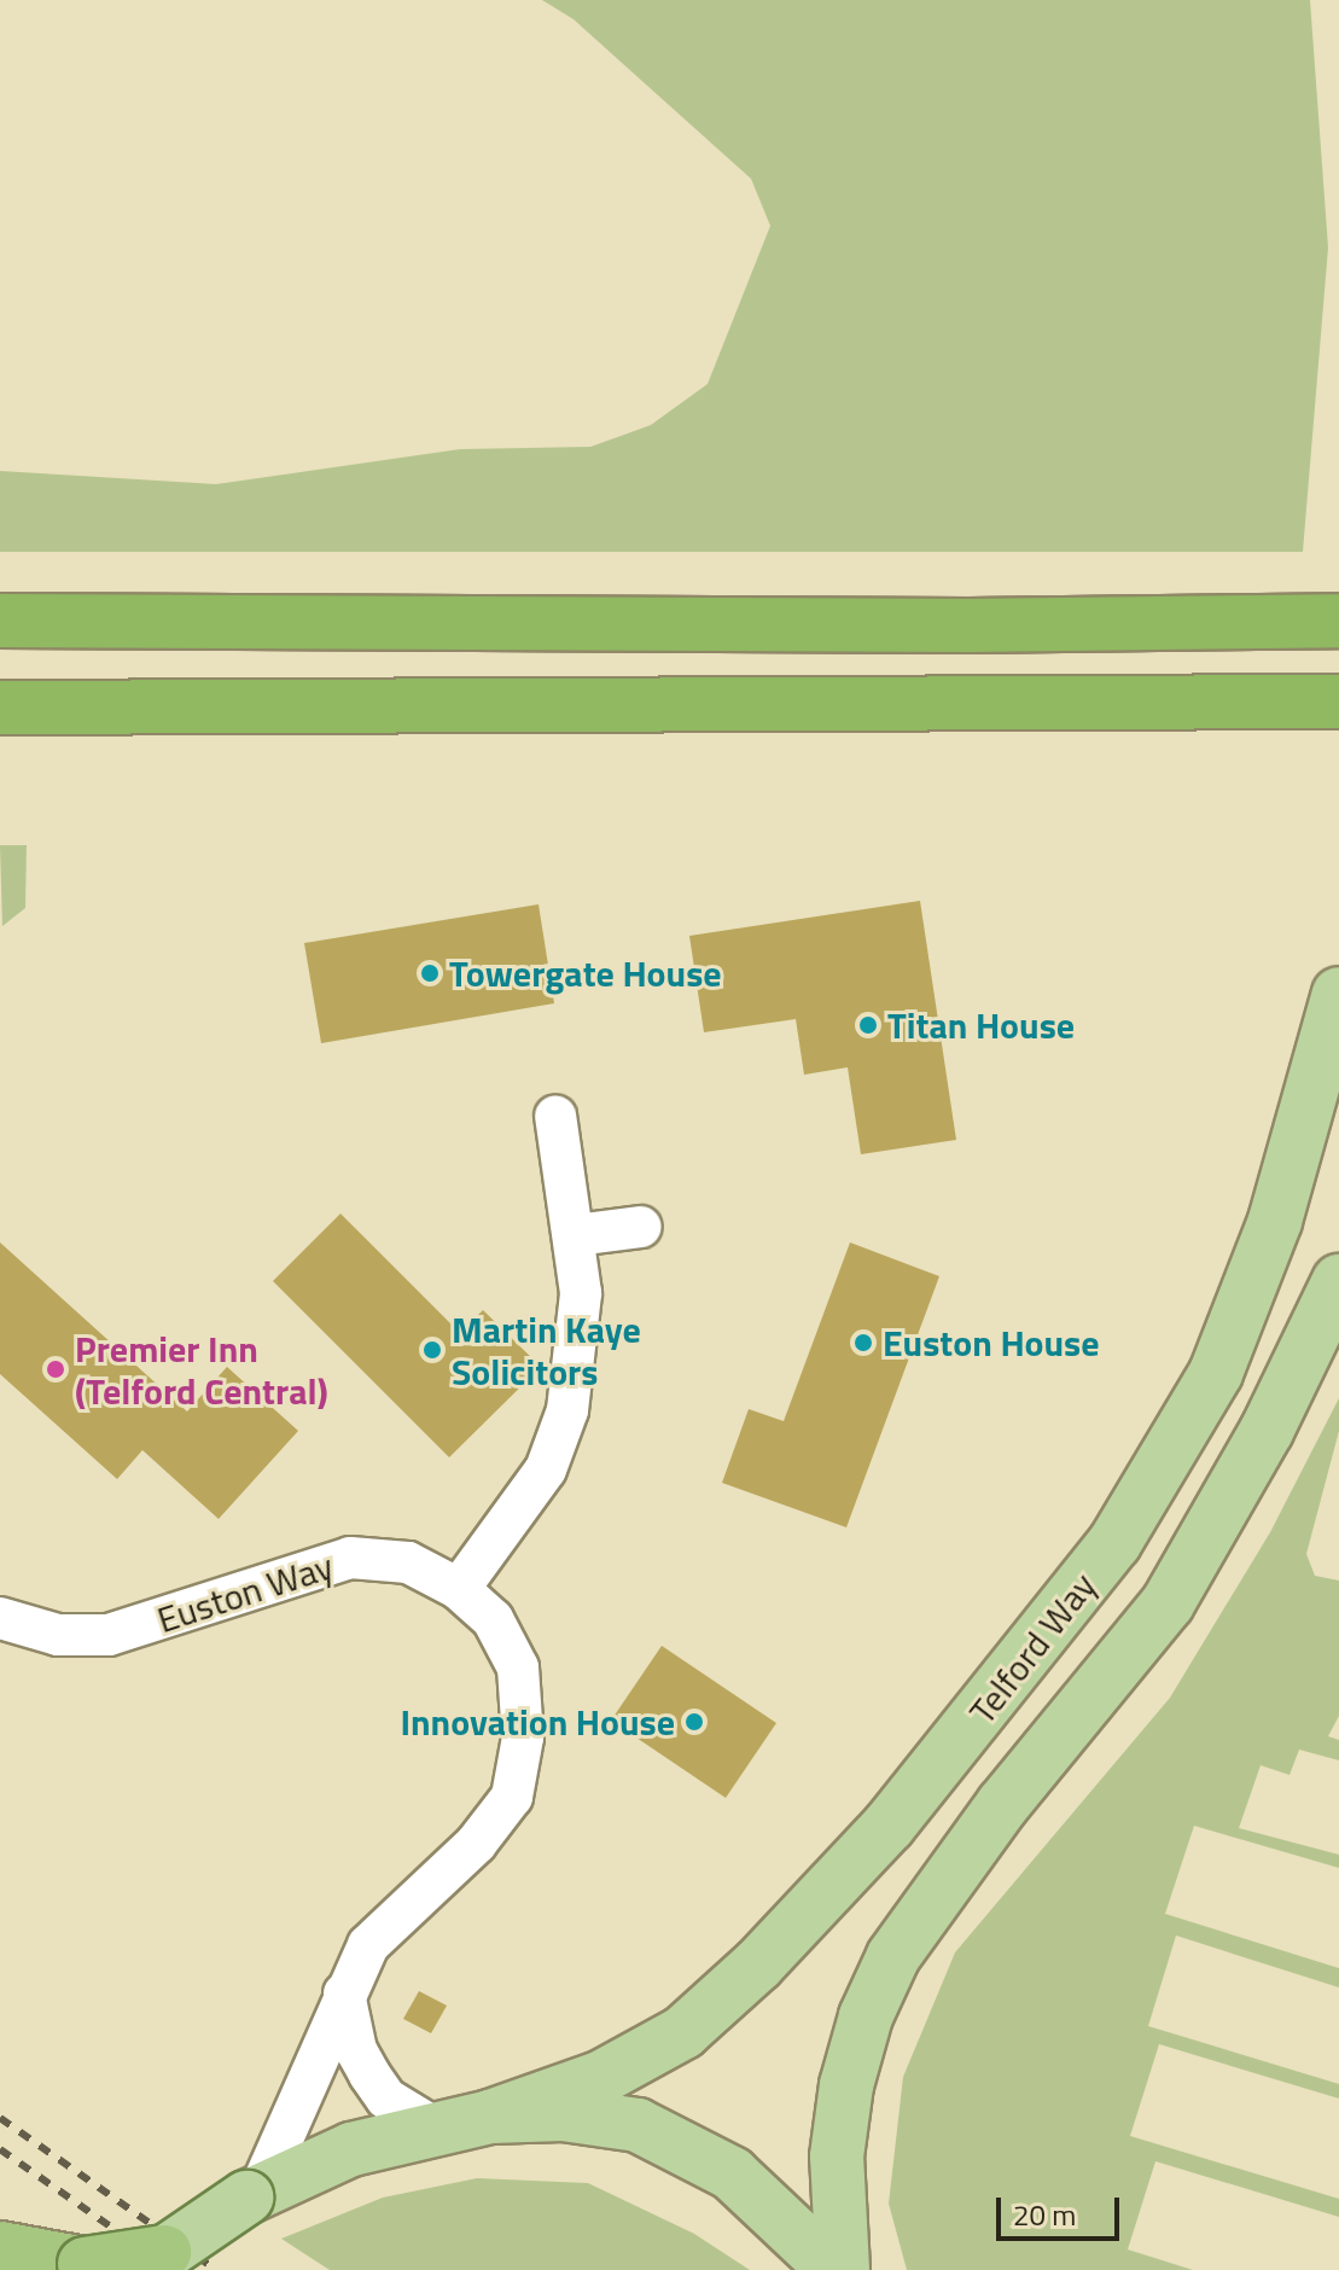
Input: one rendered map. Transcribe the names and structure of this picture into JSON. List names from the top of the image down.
{
  "streets": {
    "main road": ["Telford Way"],
    "street": ["Euston Way"]
  },
  "places": [
    "Towergate House",
    "Titan House",
    "Euston House",
    "Martin Kaye Solicitors",
    "Premier Inn (Telford Central)",
    "Innovation House"
  ],
  "scale_bar": "20 m"
}
